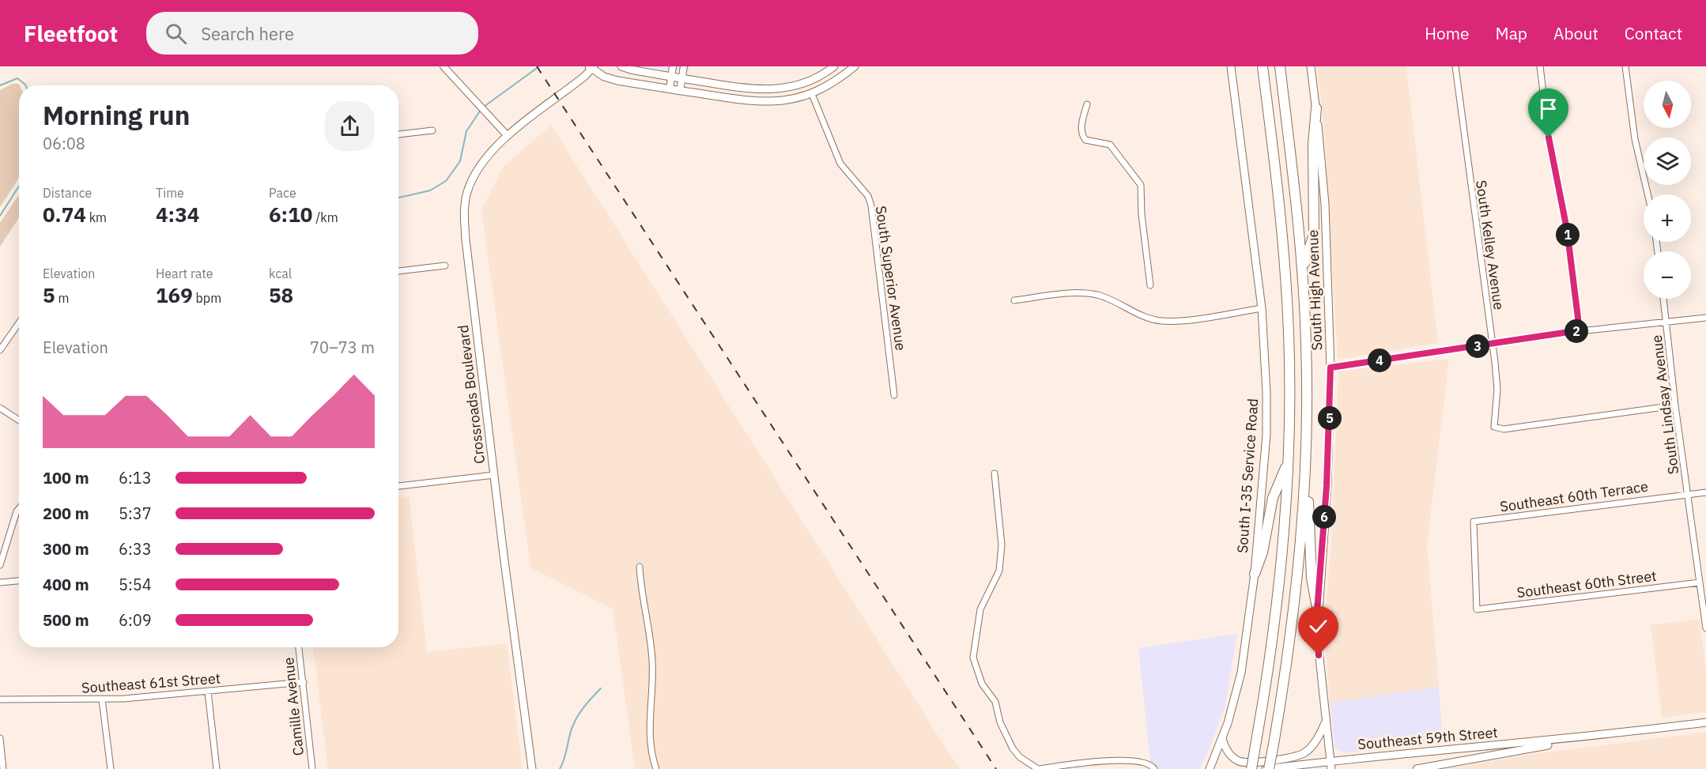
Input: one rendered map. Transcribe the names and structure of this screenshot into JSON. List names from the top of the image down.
{
  "streets": {
    "main road": [
      "South High Avenue",
      "Crossroads Boulevard",
      "South I-35 Service Road",
      "Southeast 59th Street"
    ],
    "street": [
      "South Kelley Avenue",
      "South Superior Avenue",
      "South Lindsay Avenue",
      "Southeast 60th Terrace",
      "Southeast 60th Street",
      "Southeast 61st Street",
      "Camille Avenue"
    ]
  },
  "crossings": [
    ["South Kelley Avenue", "South Lindsay Avenue"],
    ["South High Avenue", "Southeast 59th Street"],
    ["South Lindsay Avenue", "Southeast 60th Terrace"],
    ["South Lindsay Avenue", "Southeast 60th Street"],
    ["Southeast 60th Terrace", "Southeast 60th Street"],
    ["Southeast 61st Street", "Camille Avenue"]
  ],
  "north": "bottom",
  "page": {
    "header": "Fleetfoot",
    "search": "Search here",
    "nav": [
      "Home",
      "Map",
      "About",
      "Contact"
    ],
    "map_buttons": ["+", "−"],
    "heading": ["Morning run", "06:08"],
    "stats": [
      ["Distance", "0.74 km"],
      ["Time", "4:34"],
      ["Pace", "6:10 /km"],
      ["Elevation", "5 m"],
      ["Heart rate", "169 bpm"],
      ["kcal", "58"]
    ],
    "pins": [
      "1",
      "2",
      "3",
      "4",
      "5",
      "6"
    ],
    "chart": ["Elevation", "70–73 m"],
    "list": [
      {
        "name": "100 m",
        "note": "6:13"
      },
      {
        "name": "200 m",
        "note": "5:37"
      },
      {
        "name": "300 m",
        "note": "6:33"
      },
      {
        "name": "400 m",
        "note": "5:54"
      },
      {
        "name": "500 m",
        "note": "6:09"
      }
    ]
  }
}
